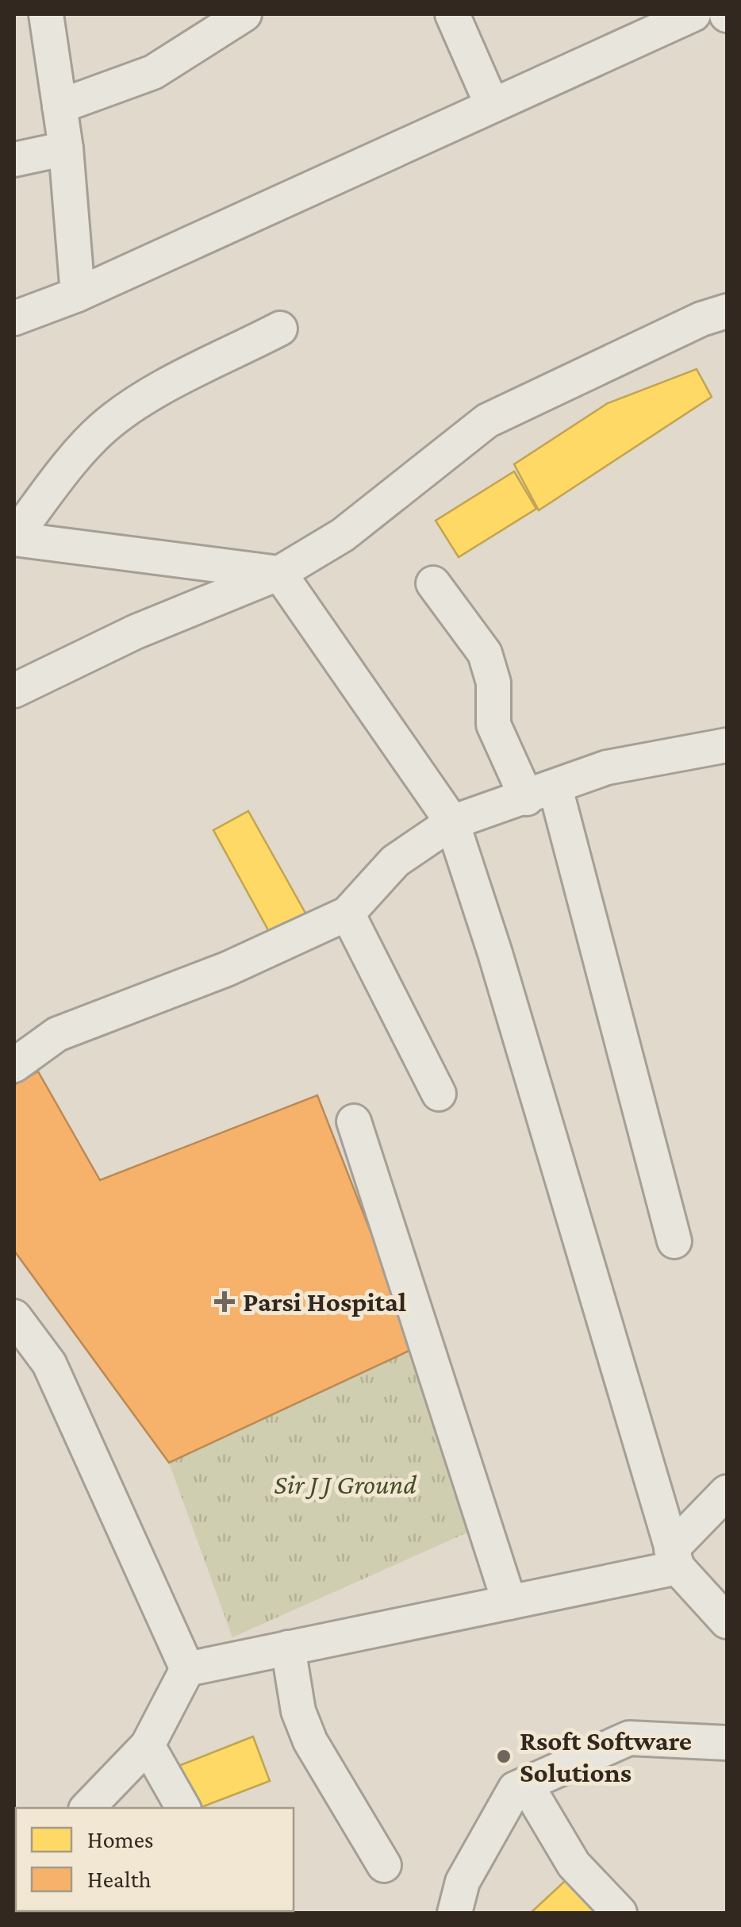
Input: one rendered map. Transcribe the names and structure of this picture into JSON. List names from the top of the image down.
{
  "parks": ["Sir J J Ground"],
  "places": {
    "health": ["Parsi Hospital"],
    "other": ["Rsoft Software Solutions"]
  },
  "legend": ["Homes", "Health"]
}
